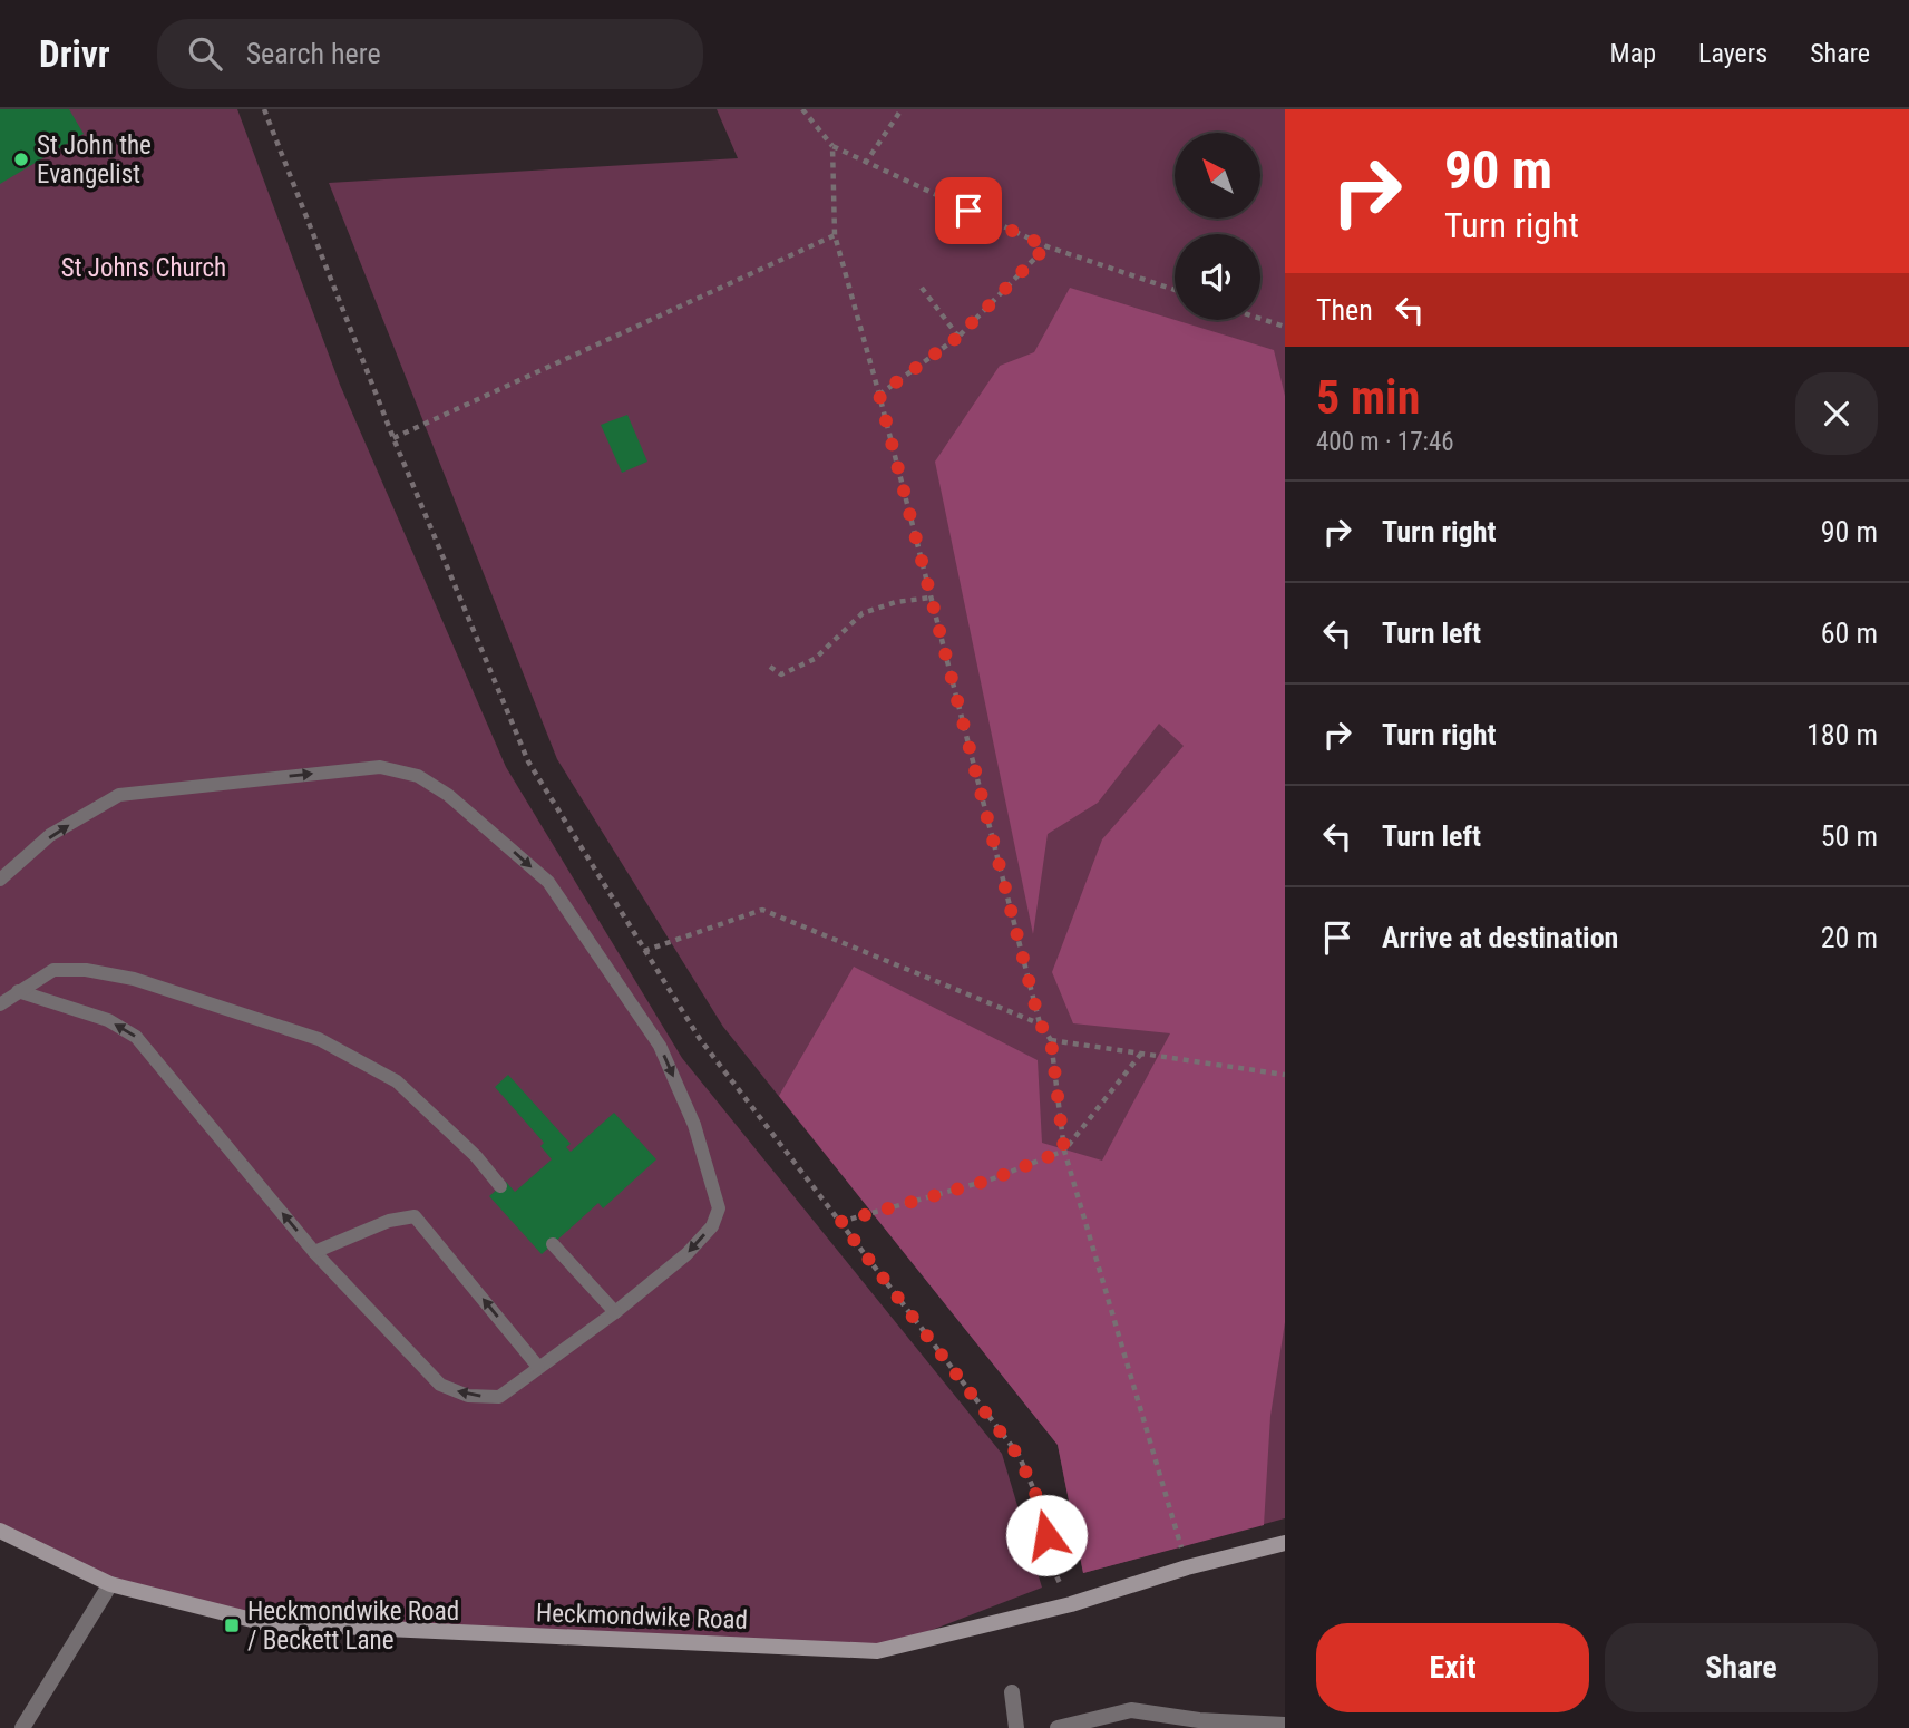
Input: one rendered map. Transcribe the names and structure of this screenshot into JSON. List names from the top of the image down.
{
  "streets": {
    "main road": ["Heckmondwike Road"]
  },
  "parks": ["St Johns Church"],
  "places": {
    "other": ["St John the Evangelist"],
    "transit": ["Heckmondwike Road / Beckett Lane"]
  },
  "north": "top left",
  "page": {
    "header": "Drivr",
    "search": "Search here",
    "nav": ["Map", "Layers", "Share"],
    "turn": ["90 m", "Turn right"],
    "then": "Then",
    "heading": ["5 min", "400 m · 17:46"],
    "list": [
      {
        "name": "Turn right",
        "value": "90 m"
      },
      {
        "name": "Turn left",
        "value": "60 m"
      },
      {
        "name": "Turn right",
        "value": "180 m"
      },
      {
        "name": "Turn left",
        "value": "50 m"
      },
      {
        "name": "Arrive at destination",
        "value": "20 m"
      }
    ],
    "buttons": ["Exit", "Share"]
  }
}
